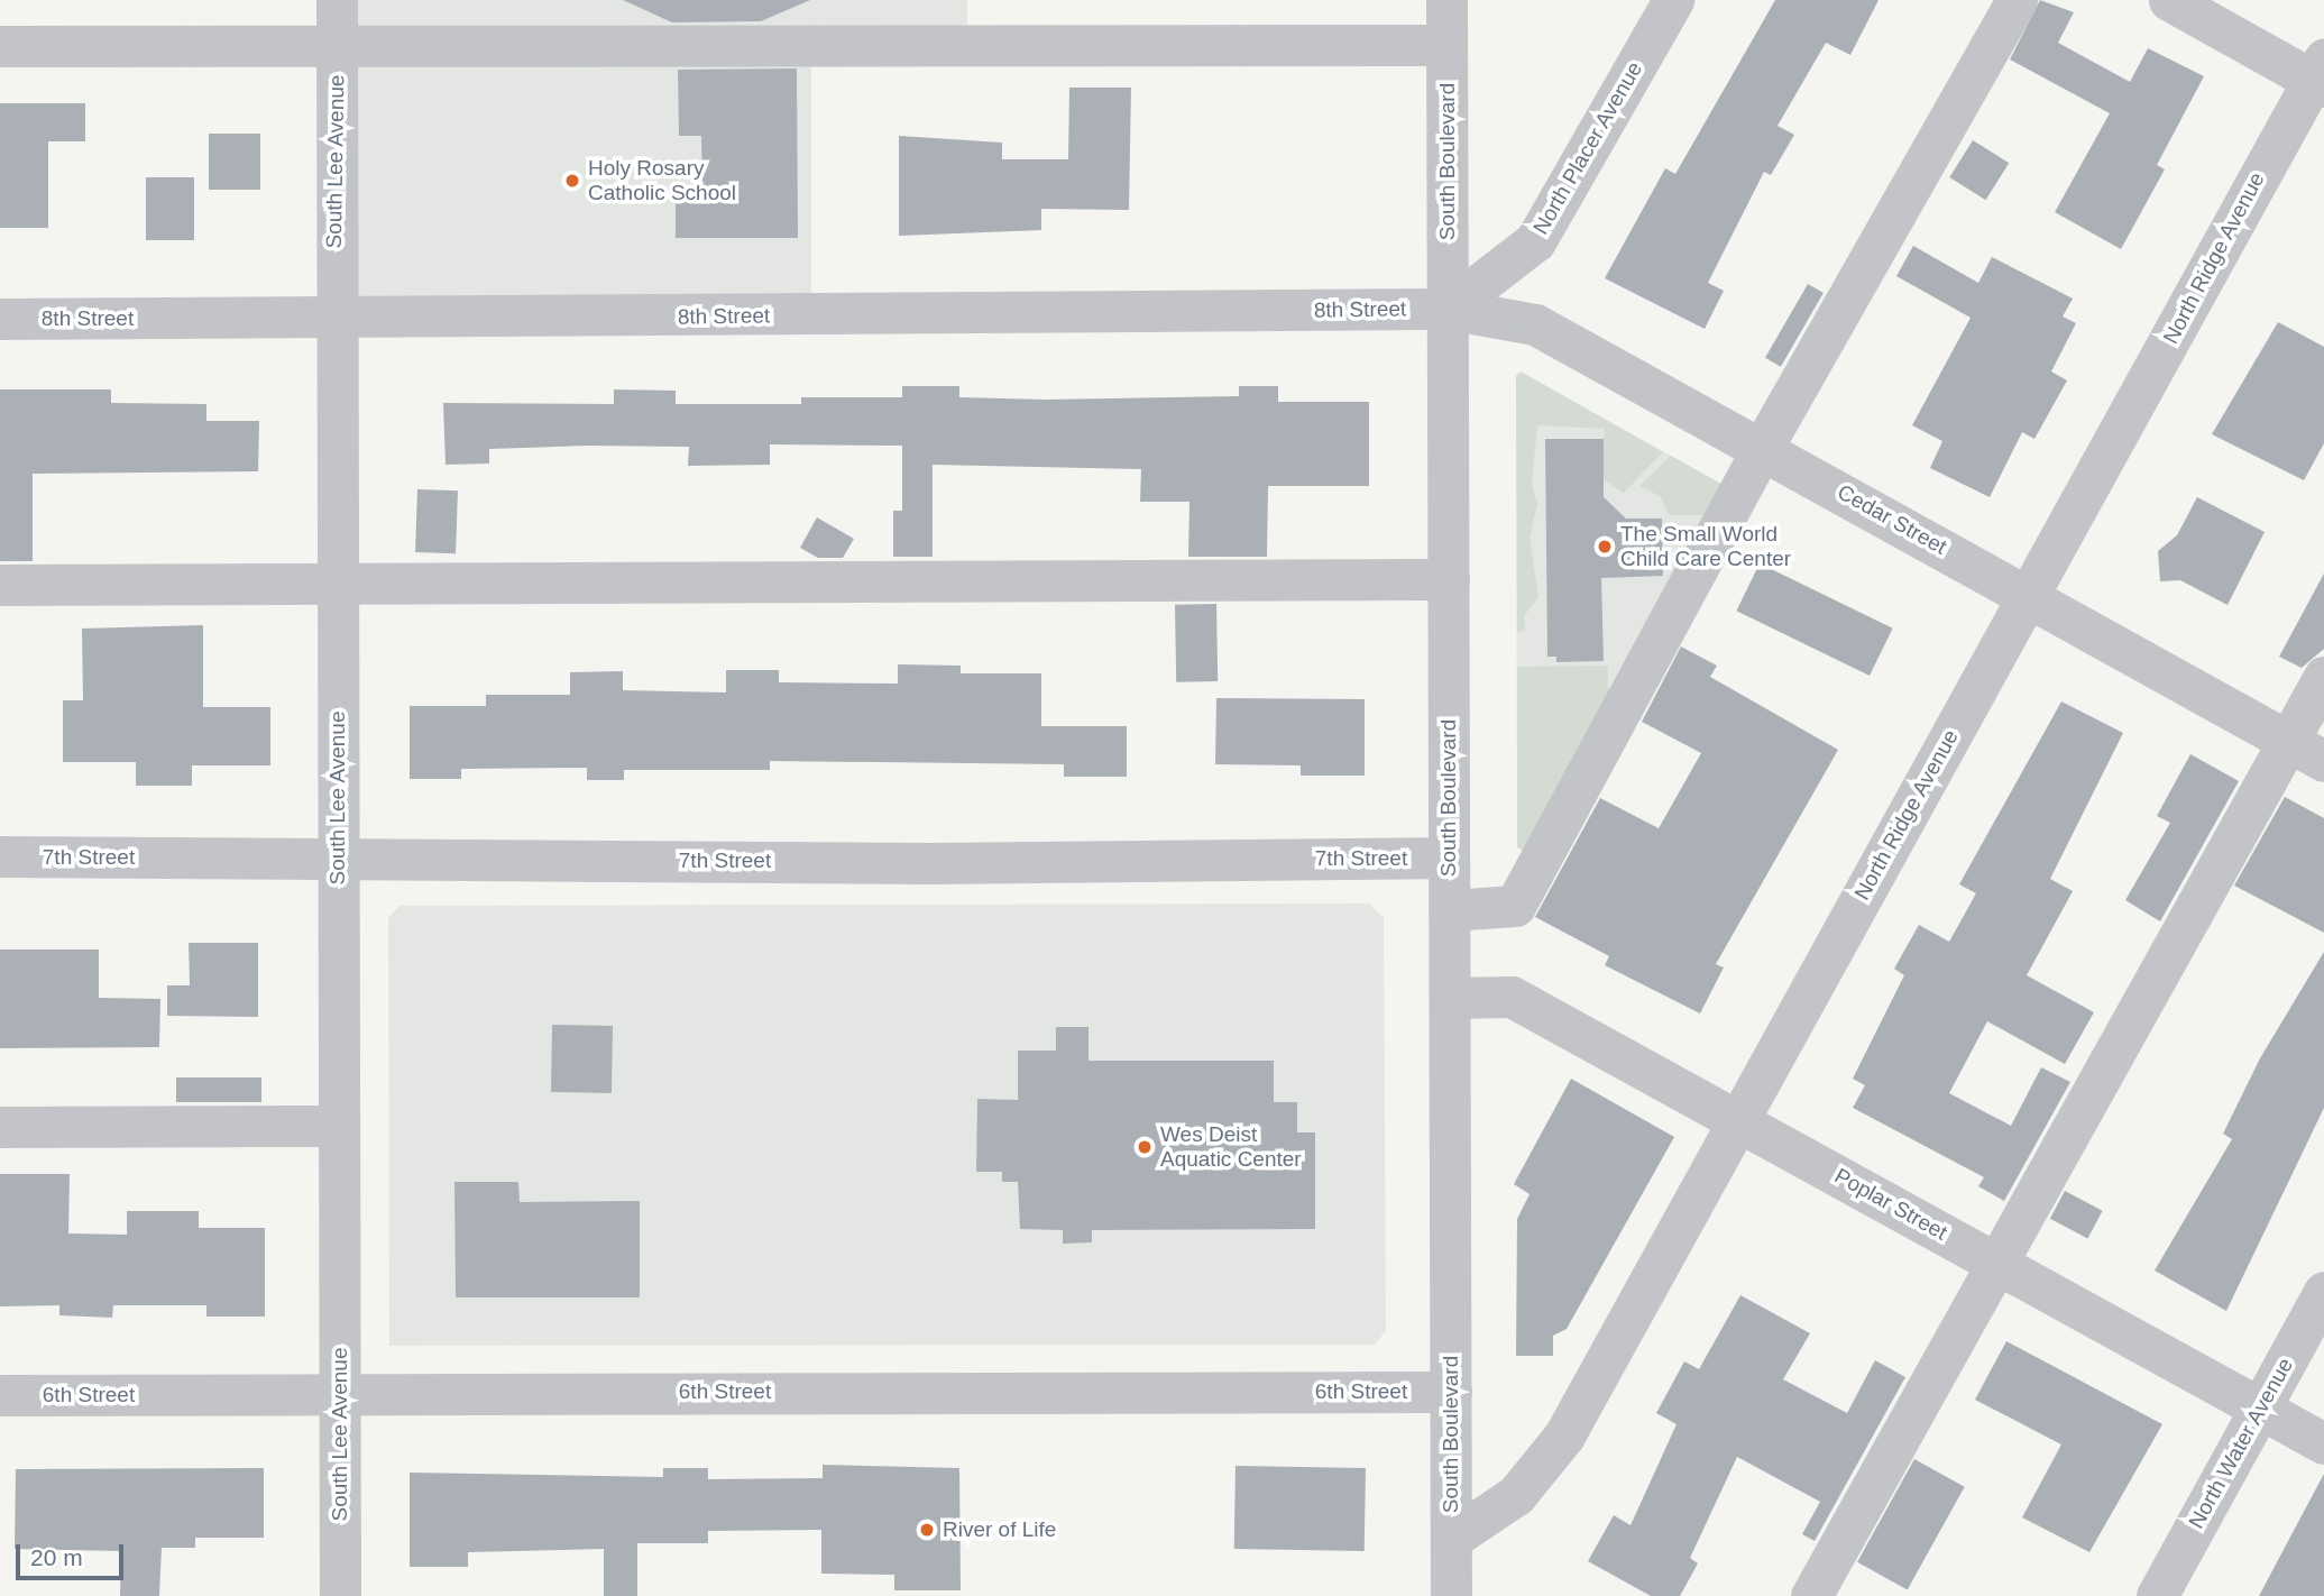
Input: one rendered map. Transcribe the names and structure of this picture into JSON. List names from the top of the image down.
{
  "streets": {
    "street": [
      "North Placer Avenue",
      "South Lee Avenue",
      "South Boulevard",
      "North Ridge Avenue",
      "8th Street",
      "Cedar Street",
      "7th Street",
      "Poplar Street",
      "6th Street",
      "North Water Avenue"
    ]
  },
  "crossings": [
    ["North Placer Avenue", "South Boulevard"],
    ["North Placer Avenue", "8th Street"],
    ["North Placer Avenue", "Cedar Street"],
    ["South Lee Avenue", "8th Street"],
    ["South Lee Avenue", "7th Street"],
    ["South Lee Avenue", "6th Street"],
    ["South Boulevard", "North Ridge Avenue"],
    ["South Boulevard", "8th Street"],
    ["South Boulevard", "Cedar Street"],
    ["South Boulevard", "7th Street"],
    ["South Boulevard", "Poplar Street"],
    ["South Boulevard", "6th Street"],
    ["North Ridge Avenue", "Cedar Street"],
    ["North Ridge Avenue", "Poplar Street"],
    ["8th Street", "Cedar Street"],
    ["Poplar Street", "North Water Avenue"]
  ],
  "places": [
    "Holy Rosary Catholic School",
    "The Small World Child Care Center",
    "Wes Deist Aquatic Center",
    "River of Life"
  ],
  "scale_bar": "20 m"
}
